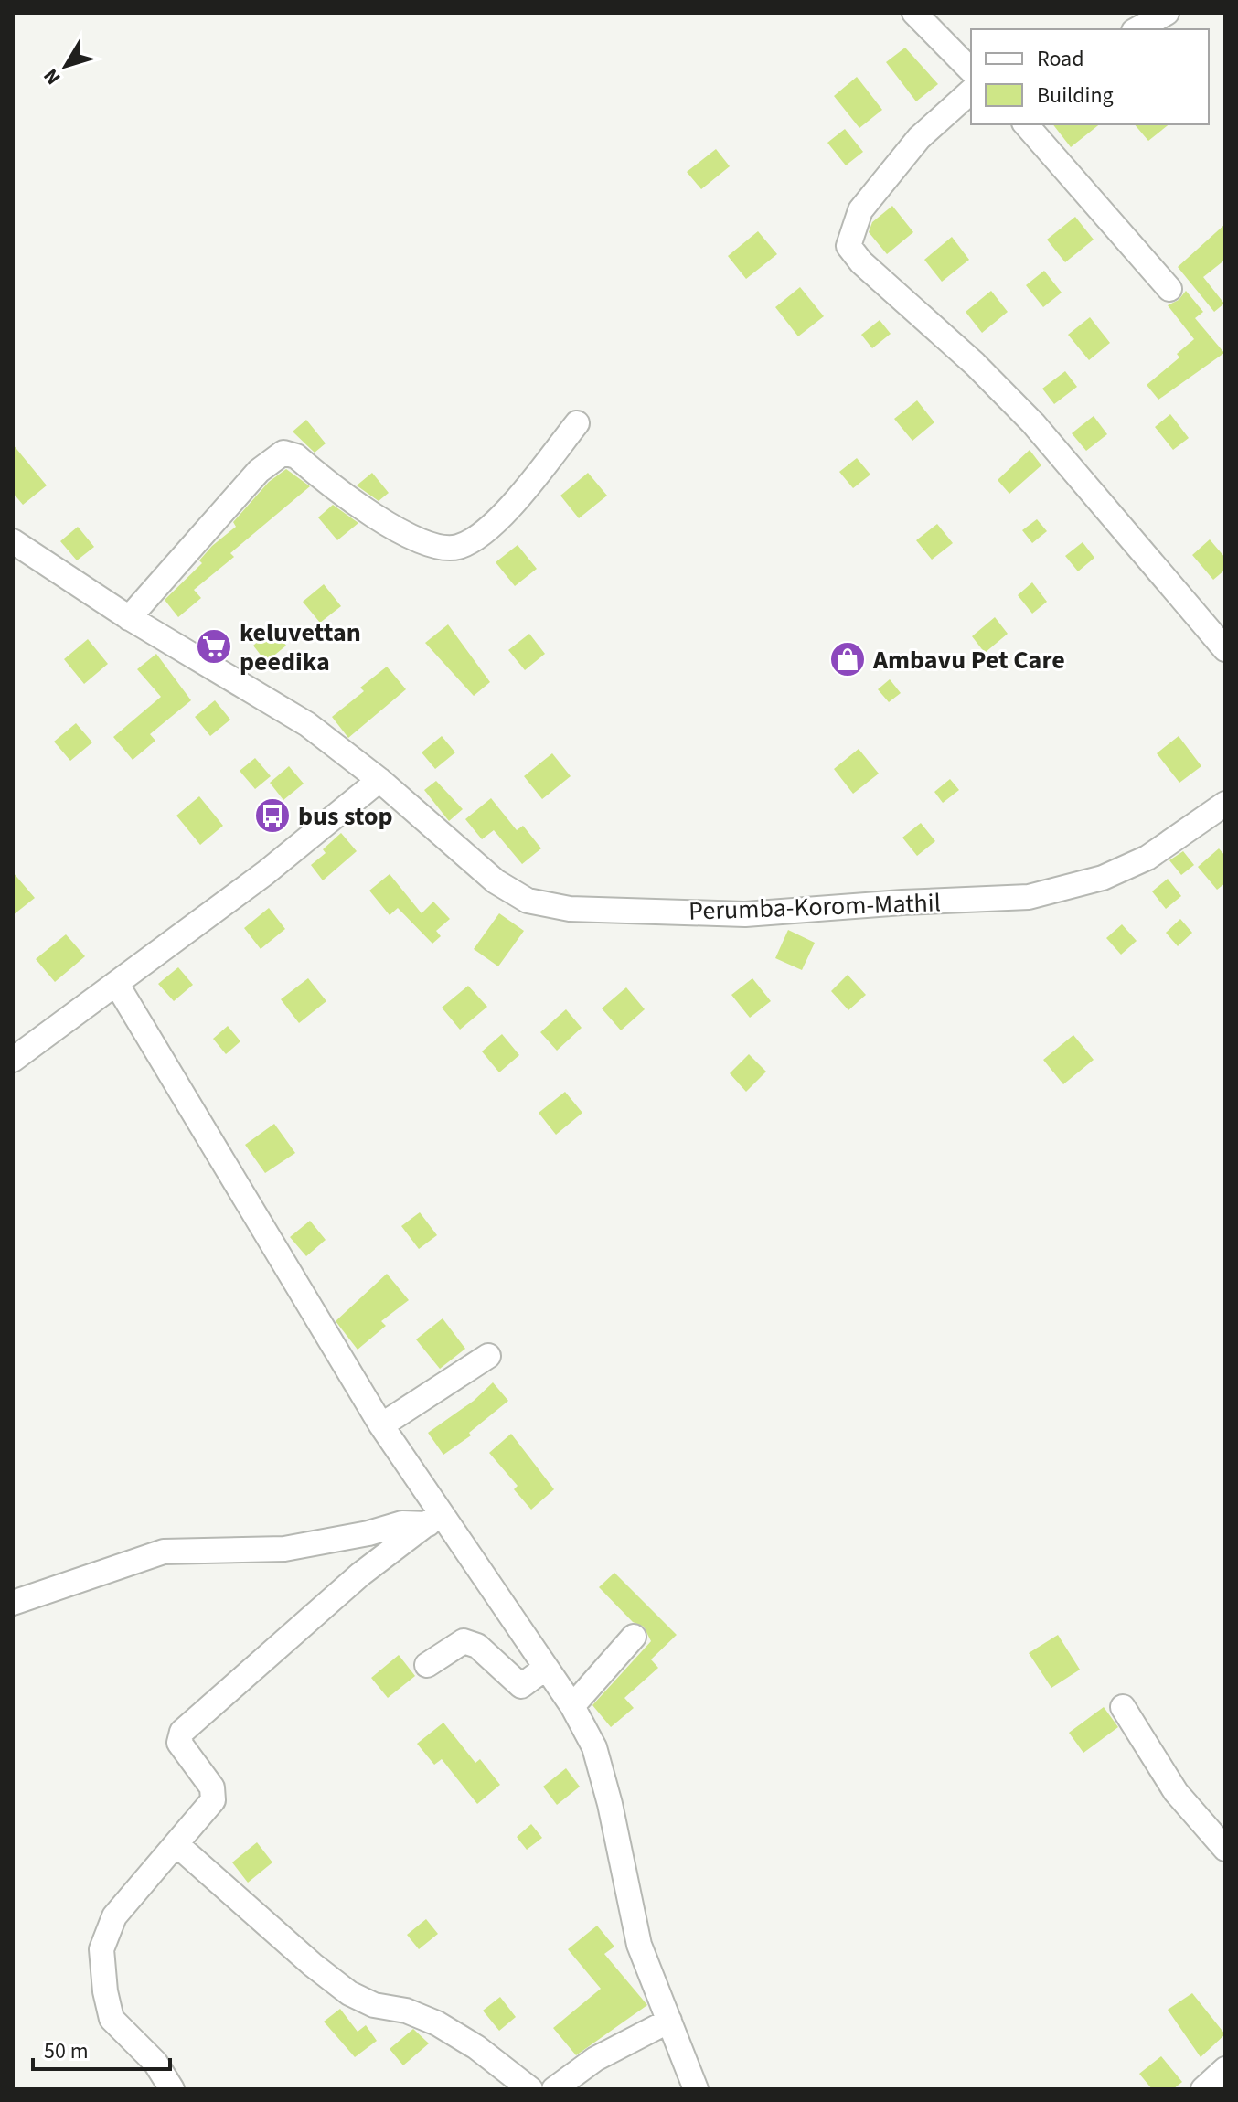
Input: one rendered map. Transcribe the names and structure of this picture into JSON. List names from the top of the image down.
{
  "streets": {
    "street": ["Perumba-Korom-Mathil"]
  },
  "places": {
    "supermarket": ["keluvettan peedika"],
    "shop": ["Ambavu Pet Care"],
    "bus stop": ["bus stop"]
  },
  "legend": ["Road", "Building"],
  "scale_bar": "50 m",
  "north": "bottom left"
}
